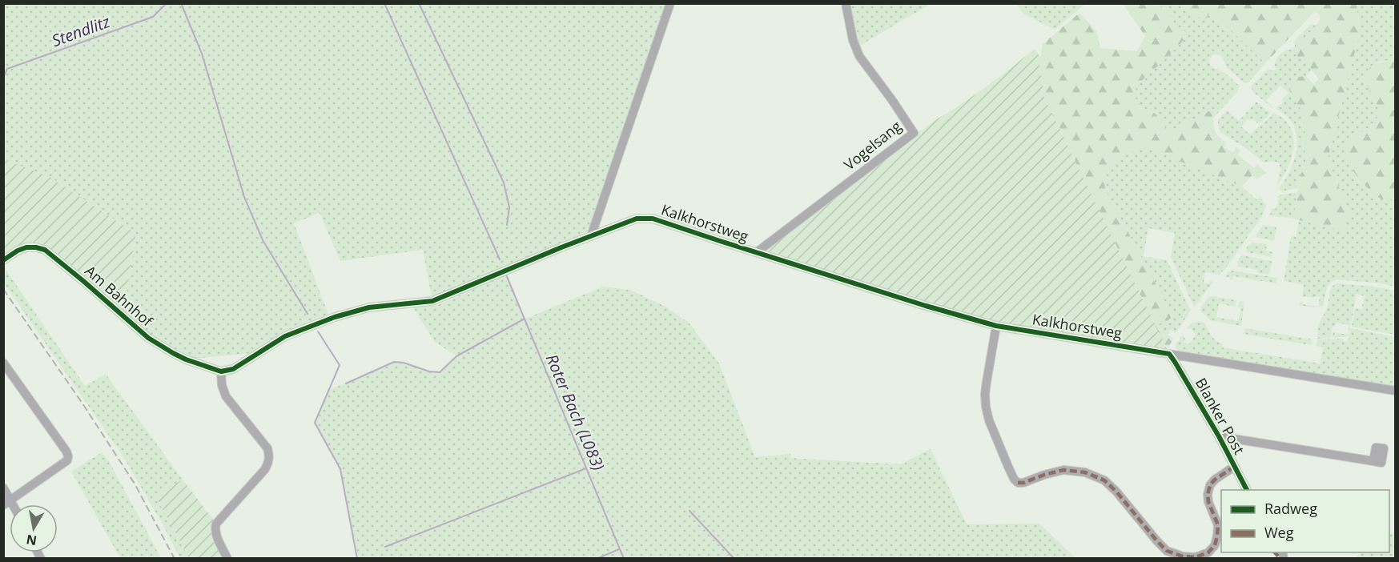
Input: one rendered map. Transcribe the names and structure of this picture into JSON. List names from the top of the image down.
{
  "streets": {
    "street": [
      "Vogelsang",
      "Kalkhorstweg",
      "Am Bahnhof",
      "Blanker Post"
    ]
  },
  "crossings": [
    ["Vogelsang", "Kalkhorstweg"],
    ["Kalkhorstweg", "Am Bahnhof"],
    ["Kalkhorstweg", "Blanker Post"]
  ],
  "water": ["Stendlitz", "Roter Bach (L083)"],
  "legend": ["Radweg", "Weg"],
  "north": "bottom"
}
